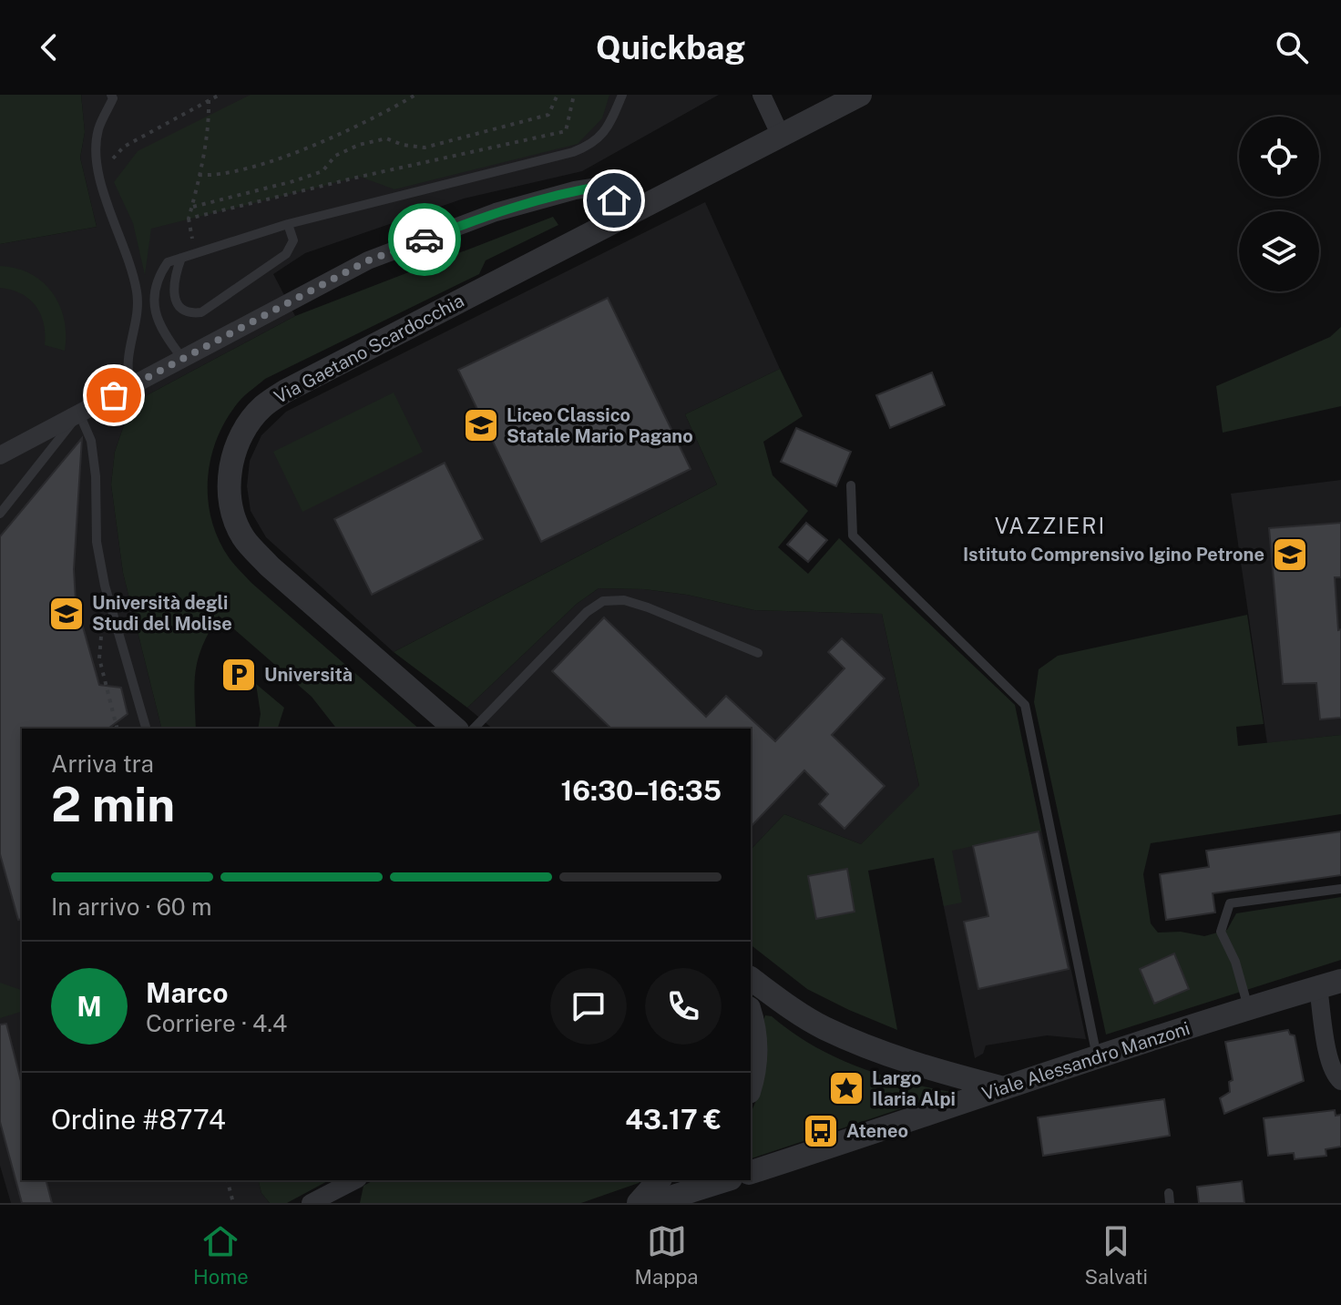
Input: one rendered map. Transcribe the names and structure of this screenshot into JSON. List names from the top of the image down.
{
  "streets": {
    "street": ["Via Gaetano Scardocchia", "Viale Alessandro Manzoni"]
  },
  "districts": ["VAZZIERI"],
  "places": {
    "school or university": ["Liceo Classico Statale Mario Pagano", "Istituto Comprensivo Igino Petrone", "Università degli Studi del Molise"],
    "parking": ["Università"],
    "place": ["Largo Ilaria Alpi"],
    "bus stop": ["Ateneo"]
  },
  "page": {
    "header": "Quickbag",
    "heading": ["2 min", "Arriva tra", "16:30–16:35"],
    "panel": [
      "Marco",
      "Corriere · 4.4",
      "Ordine #8774",
      "43.17 €"
    ],
    "bar": "In arrivo · 60 m",
    "round": "M",
    "tabs": ["Home", "Mappa", "Salvati"]
  }
}
